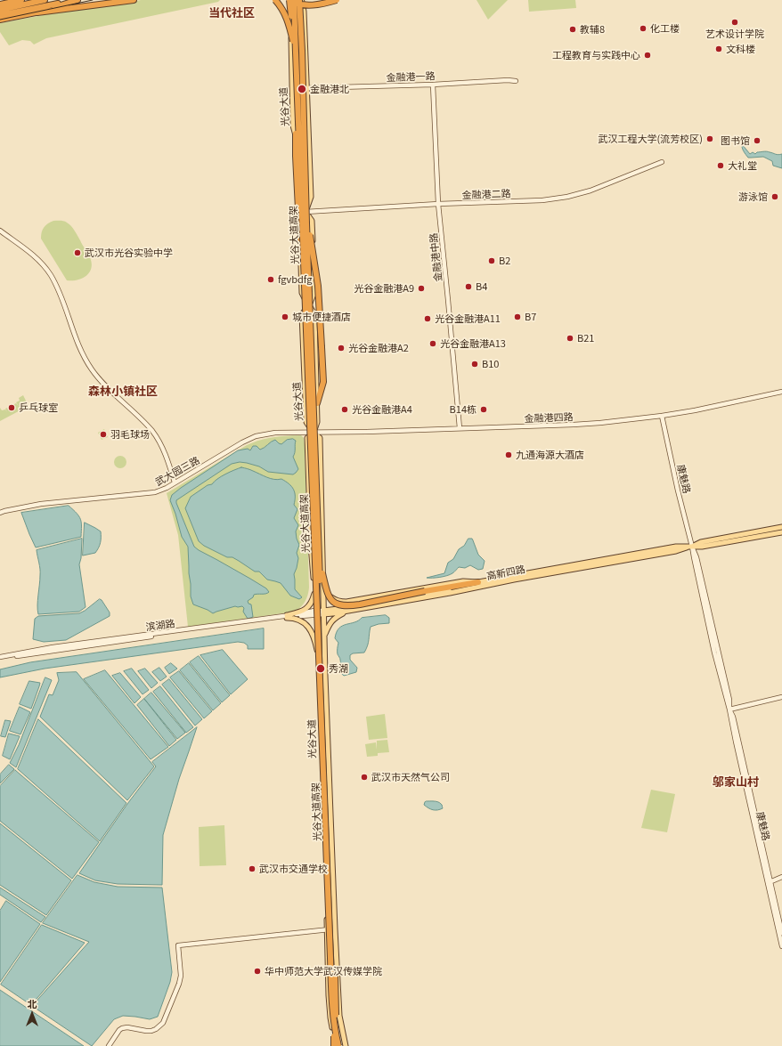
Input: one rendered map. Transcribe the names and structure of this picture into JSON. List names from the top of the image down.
{
  "streets": {
    "highway": ["光谷大道高架"],
    "main road": ["光谷大道", "高新四路"],
    "street": [
      "金融港一路",
      "金融港二路",
      "金融港中路",
      "金融港四路",
      "武大园三路",
      "康魅路",
      "滨湖路"
    ]
  },
  "crossings": [
    ["金融港一路", "光谷大道"],
    ["金融港一路", "金融港中路"],
    ["光谷大道", "金融港二路"],
    ["光谷大道", "光谷大道高架"],
    ["光谷大道", "金融港四路"],
    ["光谷大道", "武大园三路"],
    ["光谷大道", "高新四路"],
    ["光谷大道", "滨湖路"],
    ["金融港二路", "金融港中路"],
    ["金融港中路", "金融港四路"],
    ["金融港四路", "武大园三路"],
    ["金融港四路", "康魅路"],
    ["康魅路", "高新四路"],
    ["高新四路", "滨湖路"]
  ],
  "districts": ["当代社区", "森林小镇社区", "邬家山村"],
  "places": [
    "艺术设计学院",
    "化工楼",
    "教辅8",
    "文科楼",
    "工程教育与实践中心",
    "金融港北",
    "武汉工程大学(流芳校区)",
    "图书馆",
    "大礼堂",
    "游泳馆",
    "武汉市光谷实验中学",
    "B2",
    "fgvbdfg",
    "B4",
    "光谷金融港A9",
    "城市便捷酒店",
    "B7",
    "光谷金融港A11",
    "B21",
    "光谷金融港A13",
    "光谷金融港A2",
    "B10",
    "乒乓球室",
    "光谷金融港A4",
    "B14栋",
    "羽毛球场",
    "九通海源大酒店",
    "秀湖",
    "武汉市天然气公司",
    "武汉市交通学校",
    "华中师范大学武汉传媒学院"
  ],
  "north": "top"
}
